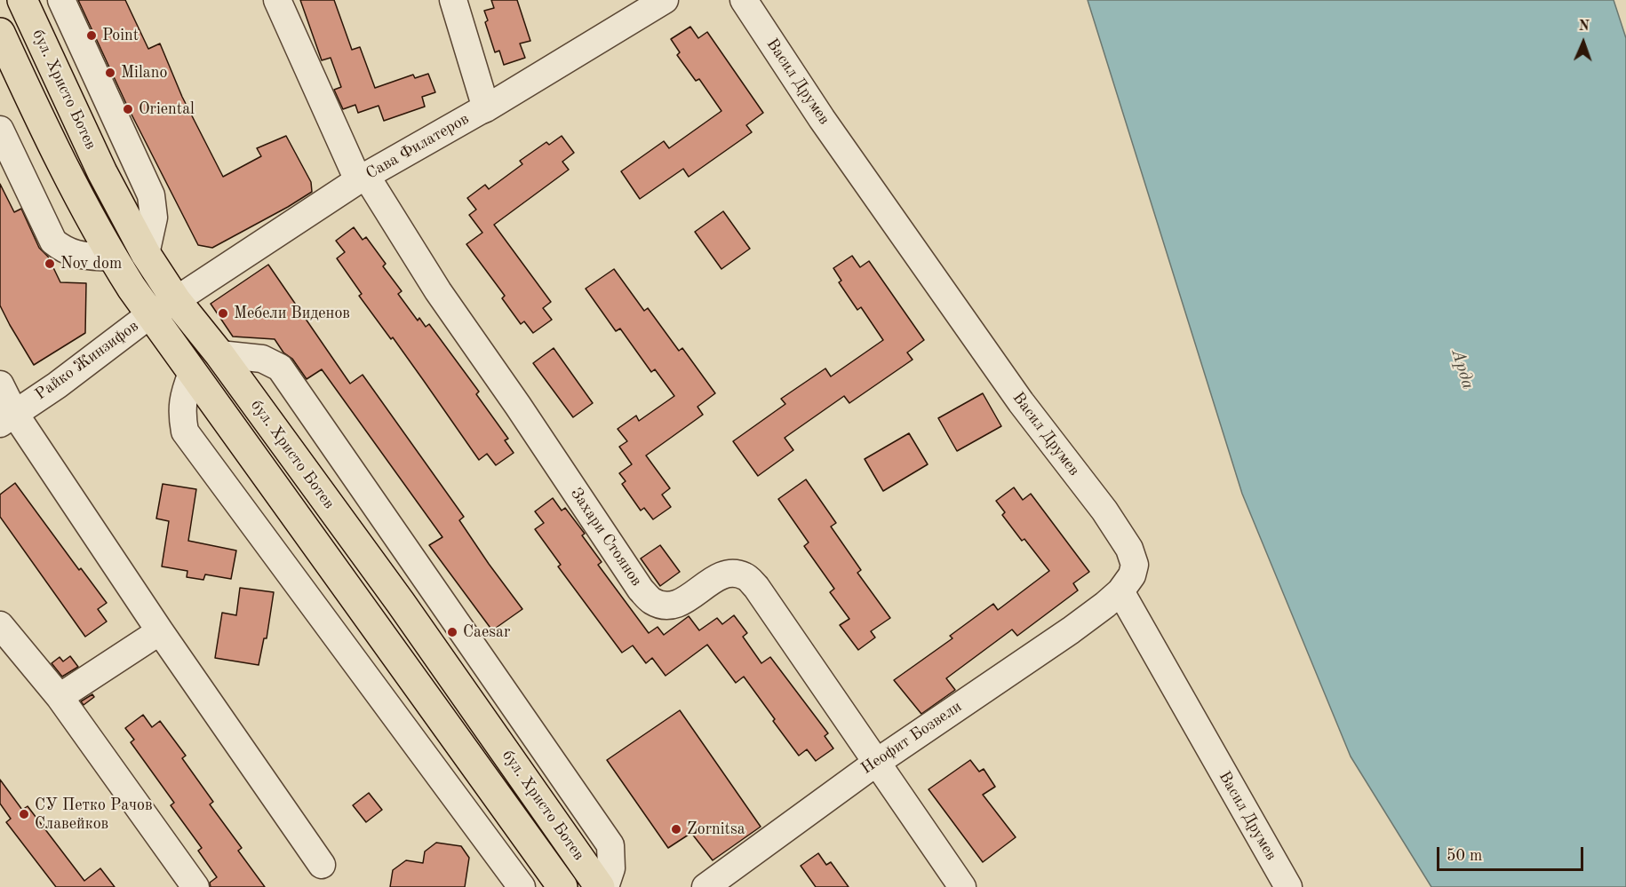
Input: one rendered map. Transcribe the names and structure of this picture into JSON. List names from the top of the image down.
{
  "streets": {
    "main road": ["бул. Христо Ботев"],
    "street": [
      "Васил Друмев",
      "Сава Филатеров",
      "Райко Жинзифов",
      "Захари Стоянов",
      "Неофит Бозвели"
    ]
  },
  "crossings": [
    ["Васил Друмев", "Неофит Бозвели"],
    ["бул. Христо Ботев", "Сава Филатеров"],
    ["бул. Христо Ботев", "Райко Жинзифов"],
    ["Сава Филатеров", "Райко Жинзифов"],
    ["Сава Филатеров", "Захари Стоянов"],
    ["Захари Стоянов", "Неофит Бозвели"]
  ],
  "water": ["Арда"],
  "places": [
    "Point",
    "Milano",
    "Oriental",
    "Nov dom",
    "Мебели Виденов",
    "Caesar",
    "СУ Петко Рачов Славейков",
    "Zornitsa"
  ],
  "scale_bar": "50 m",
  "north": "top"
}
